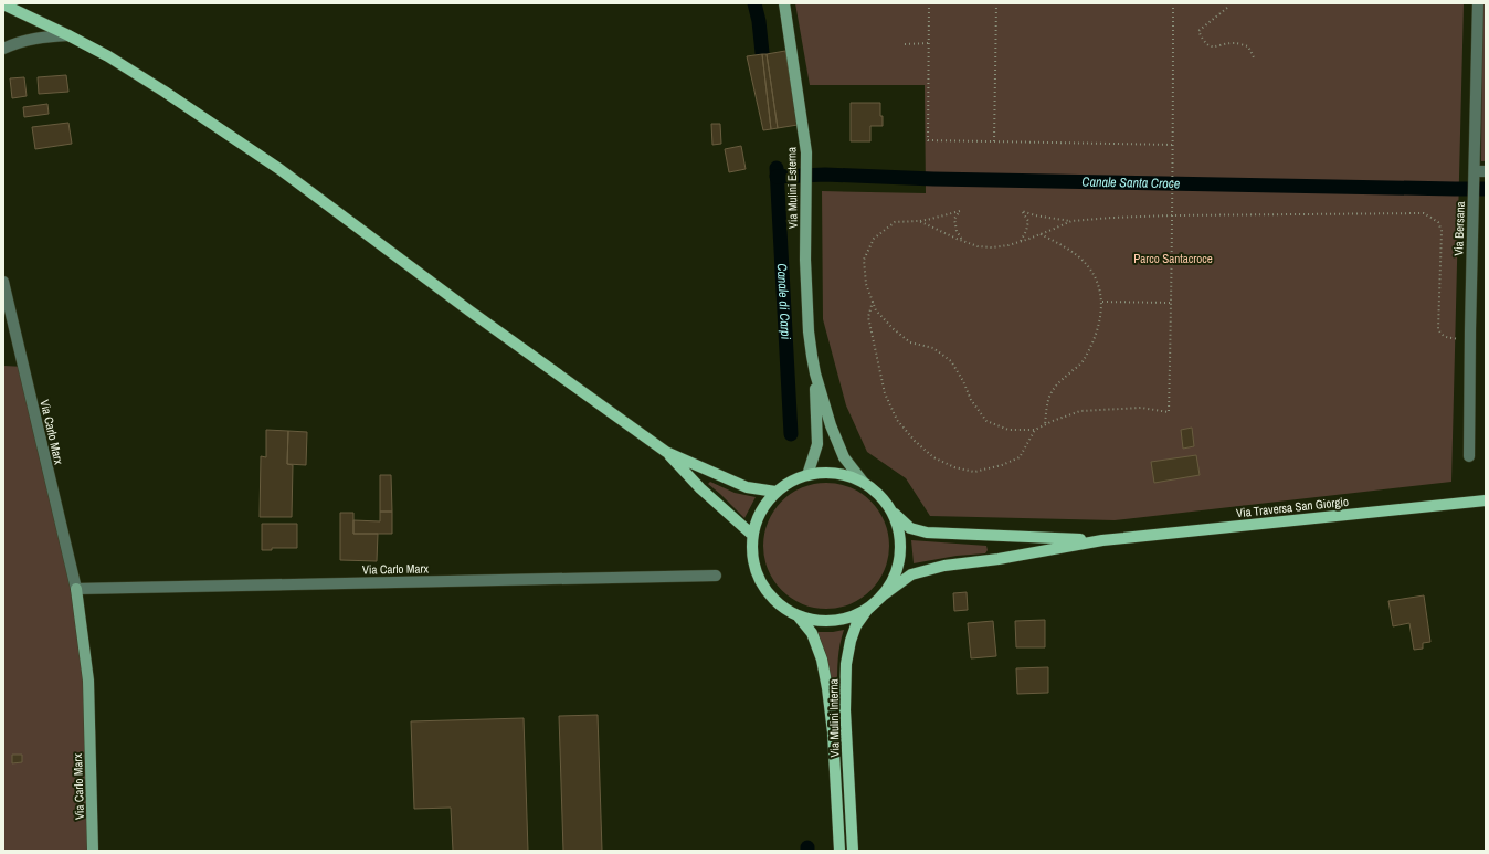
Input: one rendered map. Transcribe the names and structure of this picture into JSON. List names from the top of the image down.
{
  "streets": {
    "main road": [
      "Via Mulini Esterna",
      "Via Carlo Marx",
      "Via Traversa San Giorgio",
      "Via Mulini Interna"
    ],
    "street": ["Via Bersana"]
  },
  "crossings": [
    ["Via Mulini Esterna", "Via Traversa San Giorgio"],
    ["Via Mulini Esterna", "Via Mulini Interna"],
    ["Via Traversa San Giorgio", "Via Mulini Interna"]
  ],
  "water": ["Canale Santa Croce", "Canale di Carpi"],
  "parks": ["Parco Santacroce"]
}
